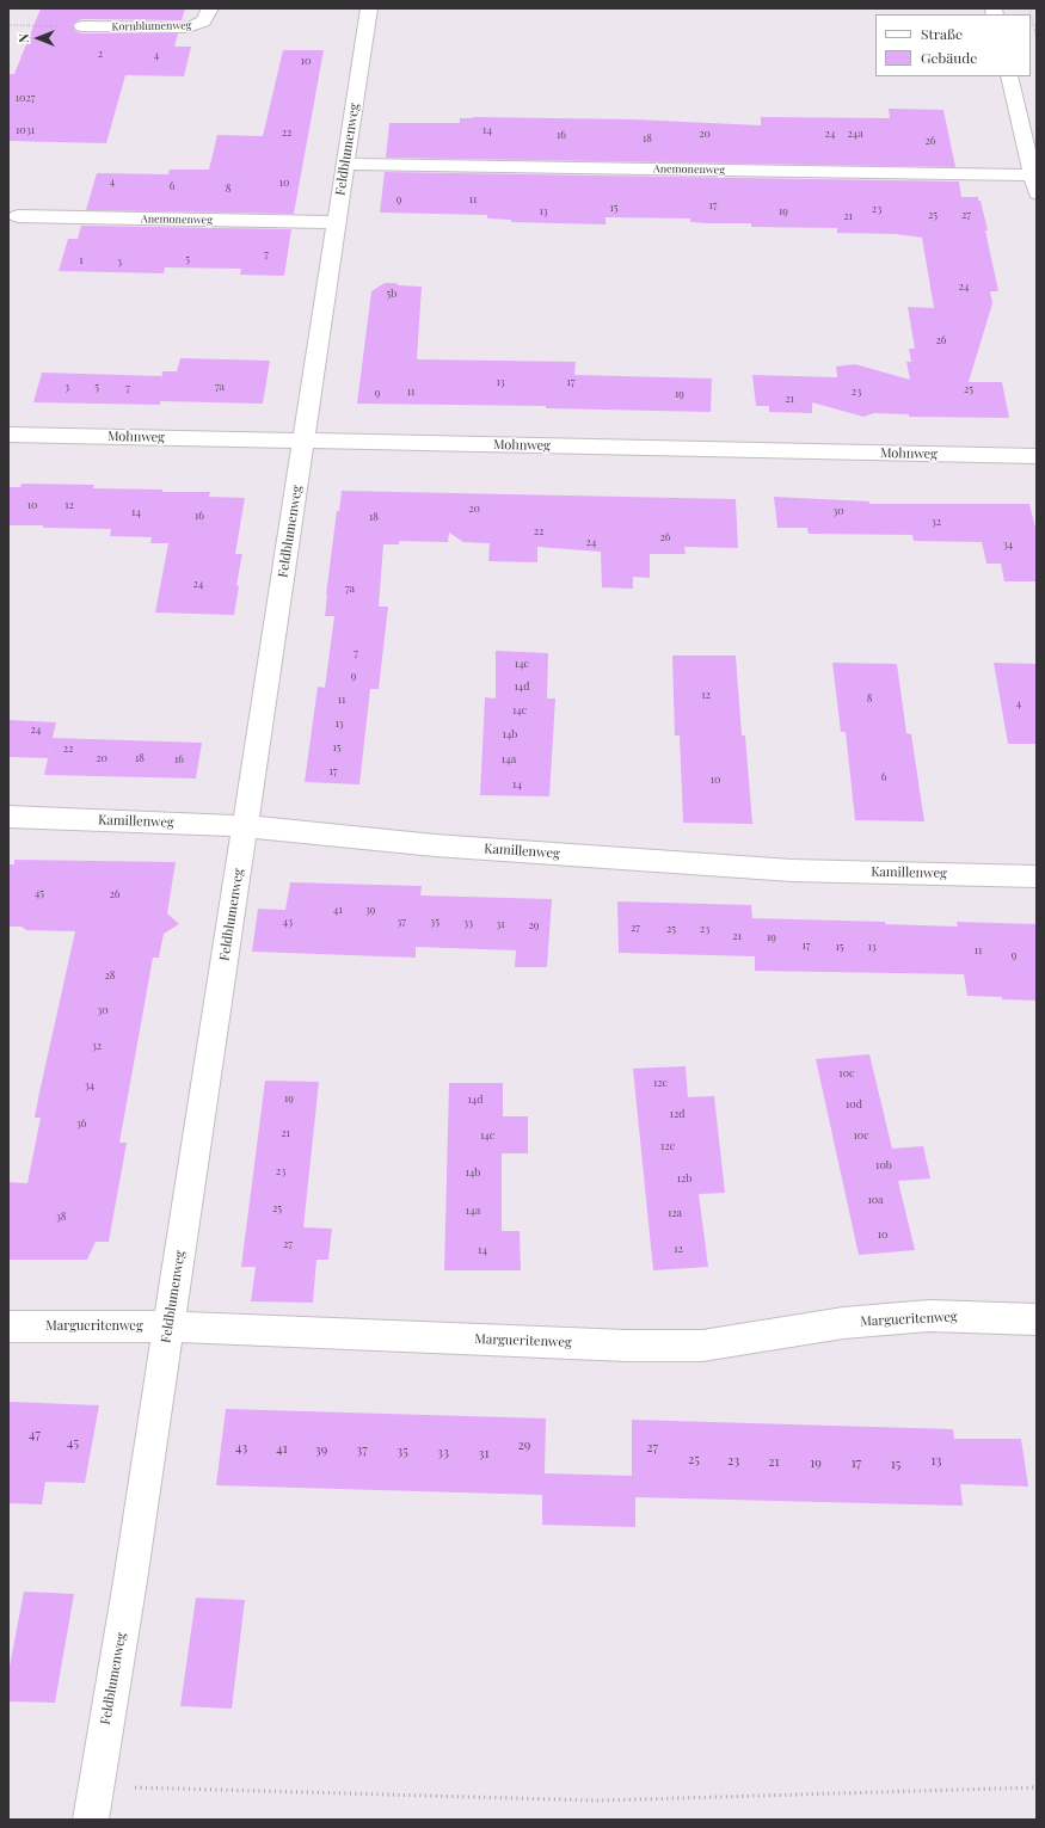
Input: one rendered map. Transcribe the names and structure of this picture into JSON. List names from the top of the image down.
{
  "streets": {
    "street": [
      "Kornblumenweg",
      "Feldblumenweg",
      "Anemonenweg",
      "Mohnweg",
      "Kamillenweg",
      "Margueritenweg"
    ]
  },
  "crossings": [
    ["Feldblumenweg", "Anemonenweg"],
    ["Feldblumenweg", "Mohnweg"],
    ["Feldblumenweg", "Kamillenweg"],
    ["Feldblumenweg", "Margueritenweg"]
  ],
  "house_numbers": [
    "2",
    "4",
    "10",
    "1027",
    "1031",
    "14",
    "22",
    "20",
    "24",
    "24a",
    "16",
    "18",
    "26",
    "4",
    "10",
    "6",
    "8",
    "9",
    "11",
    "17",
    "15",
    "23",
    "13",
    "19",
    "25",
    "27",
    "21",
    "7",
    "5",
    "1",
    "3",
    "24",
    "5b",
    "26",
    "13",
    "17",
    "3",
    "5",
    "7a",
    "7",
    "25",
    "11",
    "23",
    "9",
    "19",
    "21",
    "10",
    "12",
    "20",
    "30",
    "14",
    "16",
    "18",
    "32",
    "22",
    "26",
    "24",
    "34",
    "24",
    "7a",
    "7",
    "14e",
    "9",
    "14d",
    "12",
    "8",
    "11",
    "4",
    "14c",
    "13",
    "24",
    "14b",
    "15",
    "22",
    "20",
    "18",
    "16",
    "14a",
    "17",
    "6",
    "10",
    "14",
    "45",
    "26",
    "41",
    "39",
    "43",
    "37",
    "35",
    "33",
    "31",
    "29",
    "27",
    "25",
    "23",
    "21",
    "19",
    "17",
    "15",
    "13",
    "11",
    "9",
    "28",
    "30",
    "32",
    "10e",
    "12e",
    "34",
    "19",
    "14d",
    "10d",
    "12d",
    "36",
    "21",
    "14c",
    "10c",
    "12c",
    "10b",
    "23",
    "14b",
    "12b",
    "10a",
    "25",
    "14a",
    "12a",
    "38",
    "10",
    "27",
    "12",
    "14",
    "47",
    "45",
    "29",
    "43",
    "27",
    "41",
    "39",
    "37",
    "35",
    "33",
    "31",
    "25",
    "23",
    "13",
    "21",
    "19",
    "17",
    "15"
  ],
  "legend": ["Straße", "Gebäude"],
  "north": "left"
}
